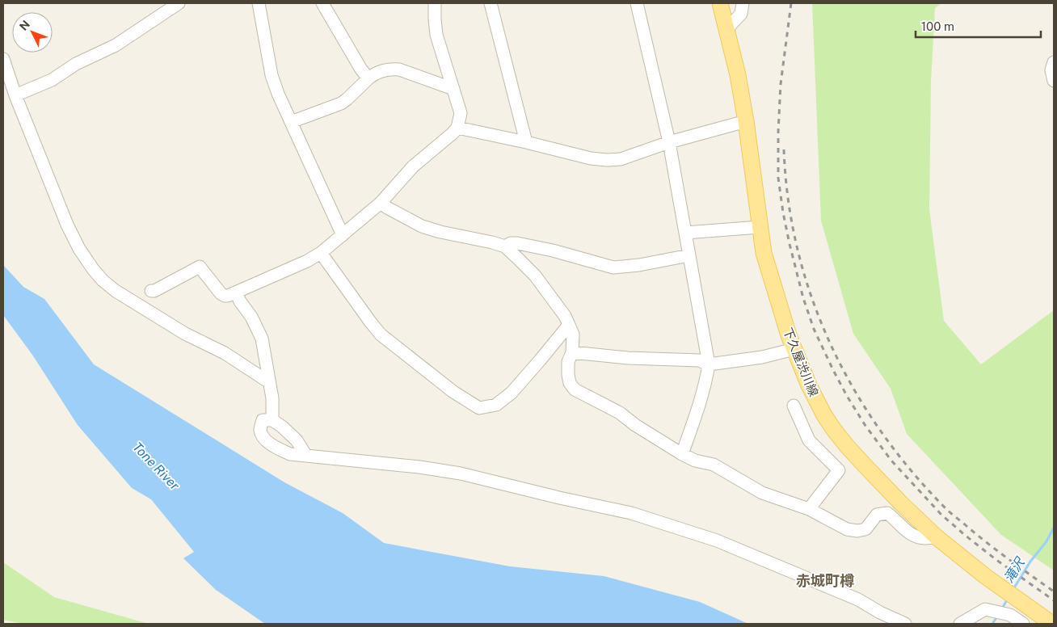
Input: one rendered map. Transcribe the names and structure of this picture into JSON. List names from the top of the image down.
{
  "streets": {
    "main road": ["下久屋渋川線"]
  },
  "districts": ["赤城町樽"],
  "water": ["Tone River", "滝沢"],
  "scale_bar": "100 m",
  "north": "top left"
}
